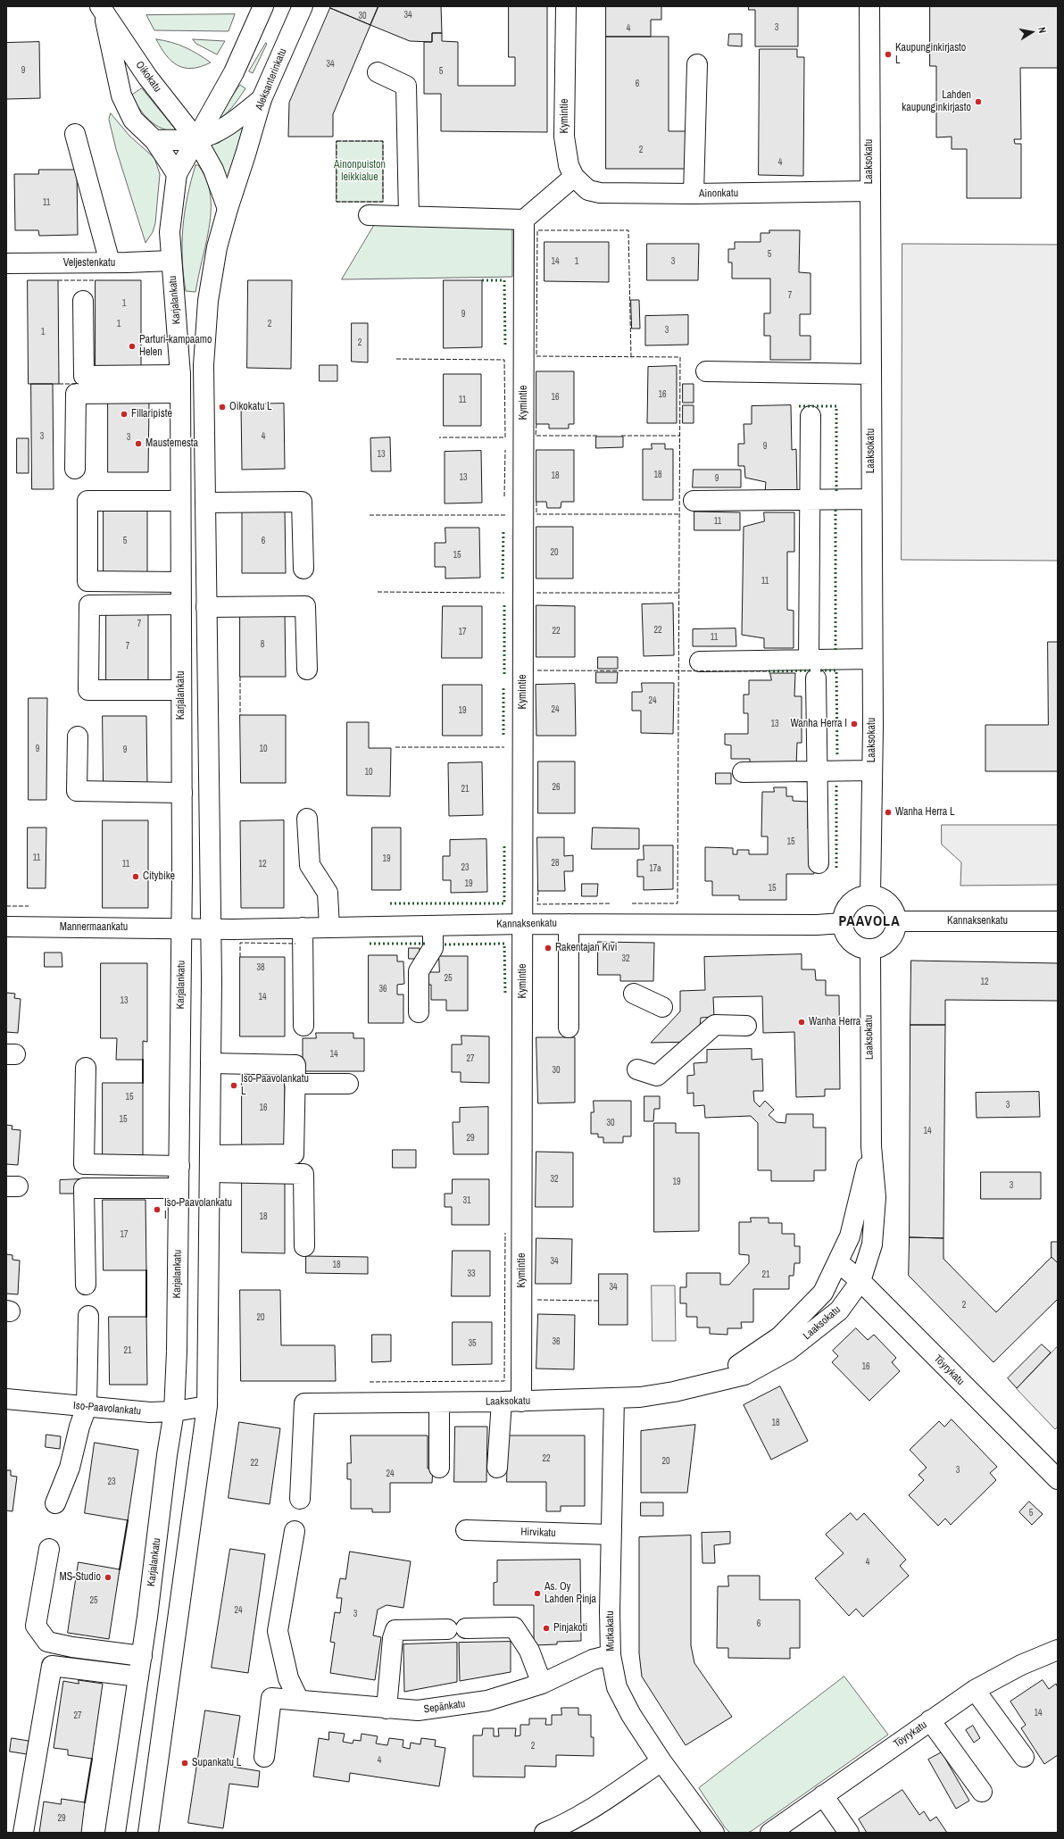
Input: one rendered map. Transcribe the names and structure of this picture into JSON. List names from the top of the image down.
{
  "streets": {
    "street": [
      "Oikokatu",
      "Aleksanterinkatu",
      "Kymintie",
      "Laaksokatu",
      "Ainonkatu",
      "Veljestenkatu",
      "Karjalankatu",
      "Kannaksenkatu",
      "Mannermaankatu",
      "Töyrykatu",
      "Iso-Paavolankatu",
      "Hirvikatu",
      "Mutkakatu",
      "Sepänkatu"
    ]
  },
  "crossings": [
    ["Oikokatu", "Aleksanterinkatu"],
    ["Oikokatu", "Karjalankatu"],
    ["Kymintie", "Laaksokatu"],
    ["Kymintie", "Ainonkatu"],
    ["Kymintie", "Kannaksenkatu"],
    ["Laaksokatu", "Ainonkatu"],
    ["Laaksokatu", "Kannaksenkatu"],
    ["Laaksokatu", "Töyrykatu"],
    ["Laaksokatu", "Mutkakatu"],
    ["Veljestenkatu", "Karjalankatu"],
    ["Karjalankatu", "Mannermaankatu"],
    ["Karjalankatu", "Iso-Paavolankatu"],
    ["Kannaksenkatu", "Mannermaankatu"],
    ["Hirvikatu", "Mutkakatu"],
    ["Mutkakatu", "Sepänkatu"]
  ],
  "districts": ["PAAVOLA"],
  "parks": ["Ainonpuiston leikkialue"],
  "places": [
    "Kaupunginkirjasto L",
    "Lahden kaupunginkirjasto",
    "Parturi-kampaamo Helen",
    "Oikokatu L",
    "Fillaripiste",
    "Maustemesta",
    "Wanha Herra I",
    "Wanha Herra L",
    "Citybike",
    "Rakentajan Kivi",
    "Wanha Herra",
    "Iso-Paavolankatu L",
    "Iso-Paavolankatu I",
    "MS-Studio",
    "As. Oy Lahden Pinja",
    "Pinjakoti",
    "Supankatu L"
  ],
  "house_numbers": [
    "34",
    "30",
    "3",
    "4",
    "34",
    "9",
    "5",
    "6",
    "2",
    "4",
    "11",
    "5",
    "14",
    "1",
    "3",
    "7",
    "1",
    "9",
    "1",
    "2",
    "3",
    "1",
    "2",
    "16",
    "16",
    "11",
    "3",
    "4",
    "3",
    "9",
    "13",
    "18",
    "18",
    "13",
    "9",
    "11",
    "5",
    "6",
    "20",
    "15",
    "11",
    "7",
    "22",
    "22",
    "17",
    "11",
    "8",
    "7",
    "24",
    "24",
    "19",
    "13",
    "9",
    "10",
    "9",
    "10",
    "26",
    "21",
    "15",
    "11",
    "19",
    "28",
    "11",
    "12",
    "23",
    "17a",
    "19",
    "15",
    "32",
    "38",
    "25",
    "12",
    "36",
    "14",
    "13",
    "14",
    "27",
    "30",
    "15",
    "3",
    "16",
    "15",
    "30",
    "14",
    "29",
    "32",
    "19",
    "3",
    "31",
    "18",
    "17",
    "34",
    "18",
    "33",
    "21",
    "34",
    "2",
    "20",
    "36",
    "35",
    "21",
    "16",
    "18",
    "22",
    "20",
    "22",
    "3",
    "24",
    "23",
    "5",
    "4",
    "25",
    "24",
    "3",
    "6",
    "14",
    "27",
    "2",
    "4",
    "29"
  ],
  "north": "right"
}
